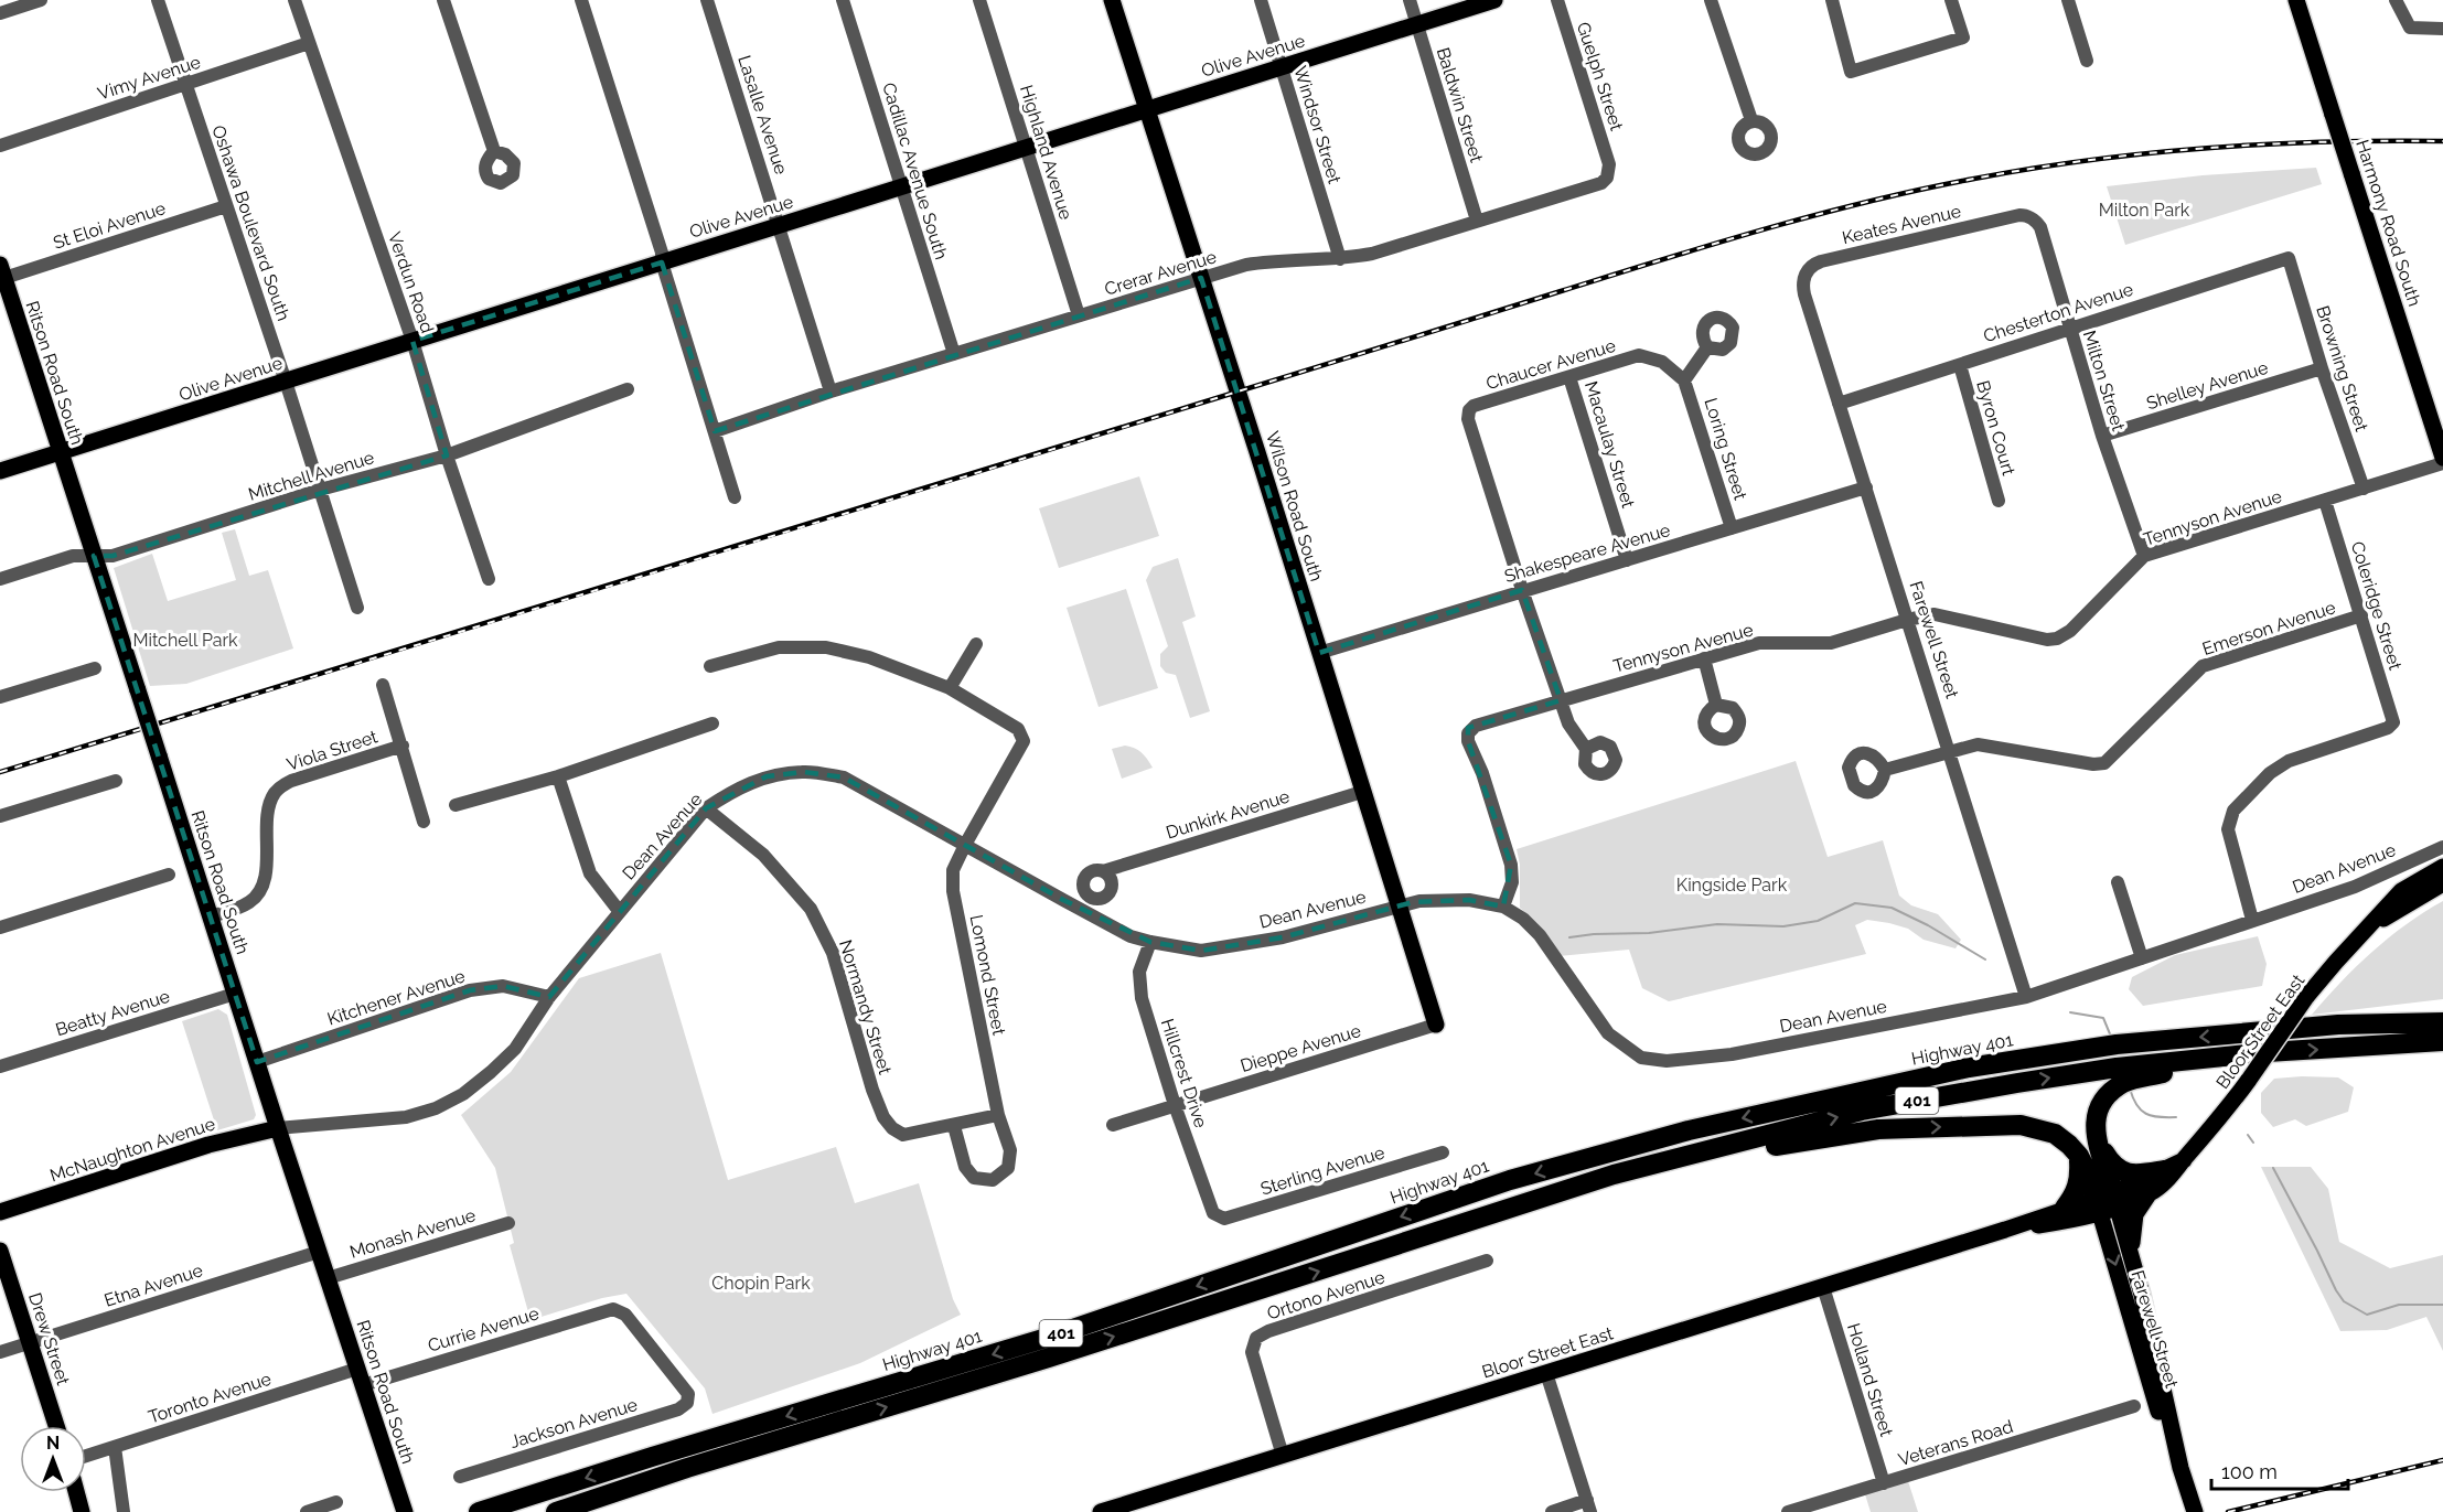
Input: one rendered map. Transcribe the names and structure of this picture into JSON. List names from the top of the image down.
{
  "streets": {
    "highway": ["Highway 401", "401"],
    "main road": [
      "Olive Avenue",
      "Harmony Road South",
      "Ritson Road South",
      "Wilson Road South",
      "Farewell Street",
      "Bloor Street East",
      "McNaughton Avenue",
      "Drew Street"
    ],
    "street": [
      "Guelph Street",
      "Vimy Avenue",
      "Baldwin Street",
      "Lasalle Avenue",
      "Windsor Street",
      "Highland Avenue",
      "Cadillac Avenue South",
      "Oshawa Boulevard South",
      "Keates Avenue",
      "St Eloi Avenue",
      "Crerar Avenue",
      "Verdun Road",
      "Chesterton Avenue",
      "Chaucer Avenue",
      "Browning Street",
      "Milton Street",
      "Shelley Avenue",
      "Byron Court",
      "Macaulay Street",
      "Loring Street",
      "Mitchell Avenue",
      "Tennyson Avenue",
      "Shakespeare Avenue",
      "Coleridge Street",
      "Emerson Avenue",
      "Viola Street",
      "Dunkirk Avenue",
      "Dean Avenue",
      "Lomond Street",
      "Kitchener Avenue",
      "Normandy Street",
      "Beatty Avenue",
      "Dieppe Avenue",
      "Hillcrest Drive",
      "Sterling Avenue",
      "Monash Avenue",
      "Etna Avenue",
      "Ortono Avenue",
      "Currie Avenue",
      "Holland Street",
      "Toronto Avenue",
      "Jackson Avenue",
      "Veterans Road"
    ]
  },
  "crossings": [
    ["Olive Avenue", "Baldwin Street"],
    ["Olive Avenue", "Lasalle Avenue"],
    ["Olive Avenue", "Windsor Street"],
    ["Olive Avenue", "Highland Avenue"],
    ["Olive Avenue", "Cadillac Avenue South"],
    ["Olive Avenue", "Oshawa Boulevard South"],
    ["Olive Avenue", "Verdun Road"],
    ["Olive Avenue", "Ritson Road South"],
    ["Olive Avenue", "Wilson Road South"],
    ["Guelph Street", "Crerar Avenue"],
    ["Vimy Avenue", "Oshawa Boulevard South"],
    ["Vimy Avenue", "Verdun Road"],
    ["Baldwin Street", "Crerar Avenue"],
    ["Lasalle Avenue", "Crerar Avenue"],
    ["Windsor Street", "Crerar Avenue"],
    ["Highland Avenue", "Crerar Avenue"],
    ["Cadillac Avenue South", "Crerar Avenue"],
    ["Oshawa Boulevard South", "St Eloi Avenue"],
    ["Oshawa Boulevard South", "Mitchell Avenue"],
    ["Keates Avenue", "Milton Street"],
    ["Keates Avenue", "Farewell Street"],
    ["St Eloi Avenue", "Ritson Road South"],
    ["Crerar Avenue", "Wilson Road South"],
    ["Verdun Road", "Mitchell Avenue"],
    ["Chesterton Avenue", "Browning Street"],
    ["Chesterton Avenue", "Milton Street"],
    ["Chesterton Avenue", "Byron Court"],
    ["Chesterton Avenue", "Farewell Street"],
    ["Chaucer Avenue", "Macaulay Street"],
    ["Chaucer Avenue", "Loring Street"],
    ["Chaucer Avenue", "Shakespeare Avenue"],
    ["Browning Street", "Shelley Avenue"],
    ["Browning Street", "Tennyson Avenue"],
    ["Ritson Road South", "Mitchell Avenue"],
    ["Ritson Road South", "Viola Street"],
    ["Ritson Road South", "Dean Avenue"],
    ["Ritson Road South", "Kitchener Avenue"],
    ["Ritson Road South", "Beatty Avenue"],
    ["Ritson Road South", "McNaughton Avenue"],
    ["Ritson Road South", "Monash Avenue"],
    ["Ritson Road South", "Etna Avenue"],
    ["Ritson Road South", "Currie Avenue"],
    ["Ritson Road South", "Toronto Avenue"],
    ["Milton Street", "Shelley Avenue"],
    ["Milton Street", "Tennyson Avenue"],
    ["Macaulay Street", "Shakespeare Avenue"],
    ["Loring Street", "Shakespeare Avenue"],
    ["Wilson Road South", "Shakespeare Avenue"],
    ["Wilson Road South", "Dunkirk Avenue"],
    ["Wilson Road South", "Dean Avenue"],
    ["Wilson Road South", "Dieppe Avenue"],
    ["Tennyson Avenue", "Coleridge Street"],
    ["Tennyson Avenue", "Farewell Street"],
    ["Tennyson Avenue", "Dean Avenue"],
    ["Shakespeare Avenue", "Farewell Street"],
    ["Coleridge Street", "Emerson Avenue"],
    ["Coleridge Street", "Dean Avenue"],
    ["Emerson Avenue", "Farewell Street"],
    ["Farewell Street", "Dean Avenue"],
    ["Farewell Street", "Bloor Street East"],
    ["Dean Avenue", "Lomond Street"],
    ["Dean Avenue", "Kitchener Avenue"],
    ["Dean Avenue", "Normandy Street"],
    ["Dean Avenue", "Hillcrest Drive"],
    ["Dean Avenue", "McNaughton Avenue"],
    ["Lomond Street", "Normandy Street"],
    ["Bloor Street East", "Ortono Avenue"],
    ["Bloor Street East", "Holland Street"],
    ["Dieppe Avenue", "Hillcrest Drive"],
    ["Hillcrest Drive", "Sterling Avenue"],
    ["Etna Avenue", "Drew Street"],
    ["Currie Avenue", "Toronto Avenue"],
    ["Currie Avenue", "Jackson Avenue"],
    ["Holland Street", "Veterans Road"]
  ],
  "parks": [
    "Milton Park",
    "Mitchell Park",
    "Kingside Park",
    "Chopin Park"
  ],
  "scale_bar": "100 m",
  "north": "top"
}
